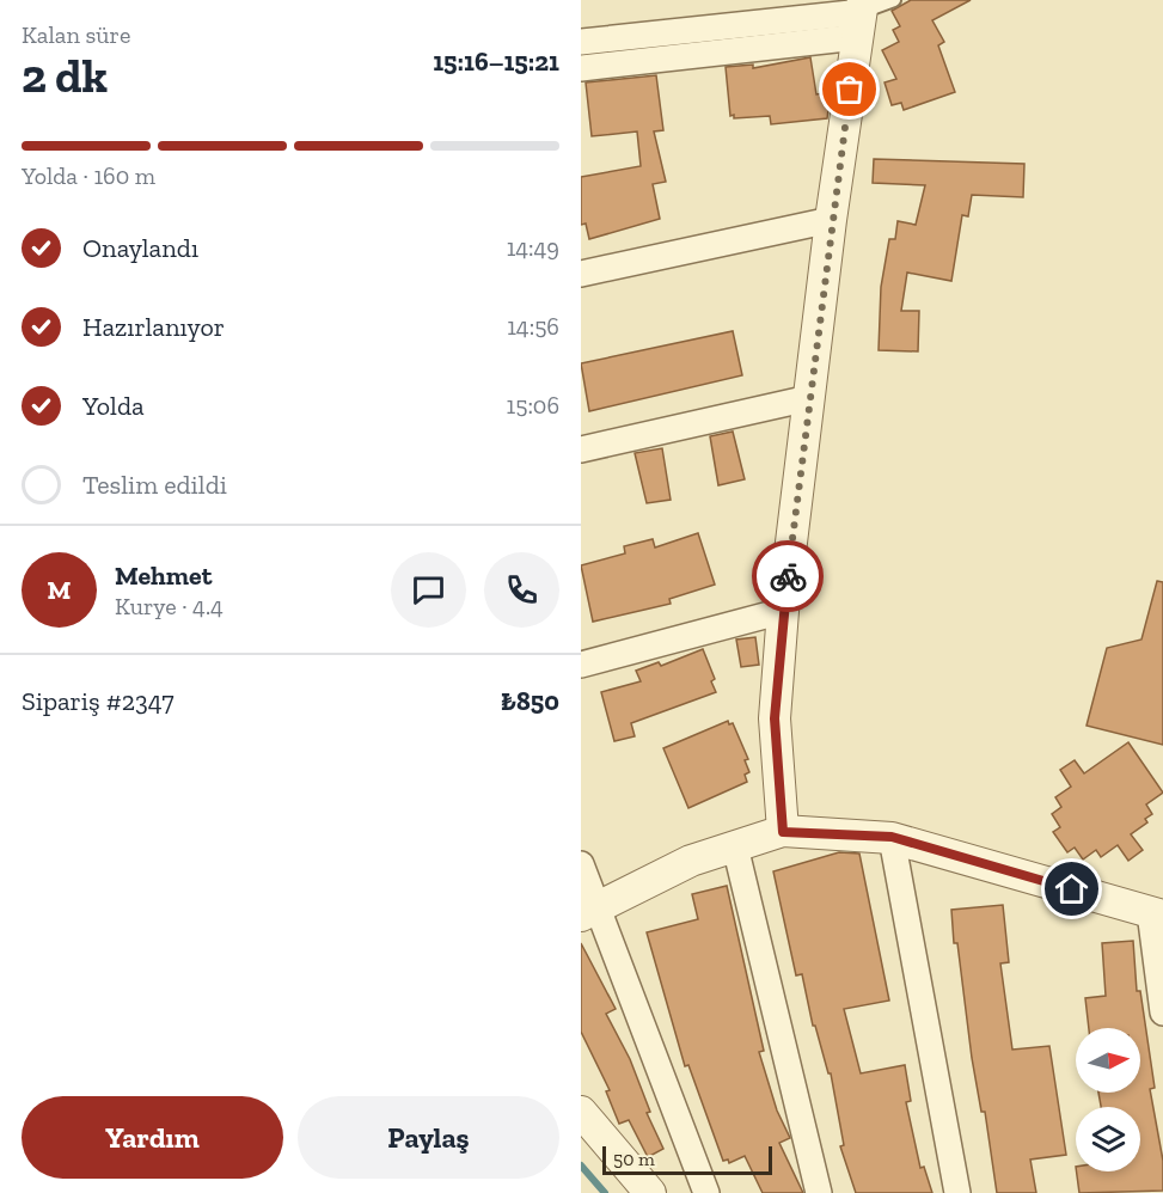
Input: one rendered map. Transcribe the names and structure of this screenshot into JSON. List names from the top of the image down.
{
  "scale_bar": "50 m",
  "north": "right",
  "page": {
    "heading": ["2 dk", "Kalan süre", "15:16–15:21"],
    "panel": [
      "Mehmet",
      "Kurye · 4.4",
      "Sipariş #2347",
      "₺850"
    ],
    "bar": "Yolda · 160 m",
    "list": [
      ["Onaylandı", "14:49"],
      ["Hazırlanıyor", "14:56"],
      ["Yolda", "15:06"],
      "Teslim edildi"
    ],
    "round": "M",
    "buttons": ["Yardım", "Paylaş"],
    "scale": "50 m"
  }
}
